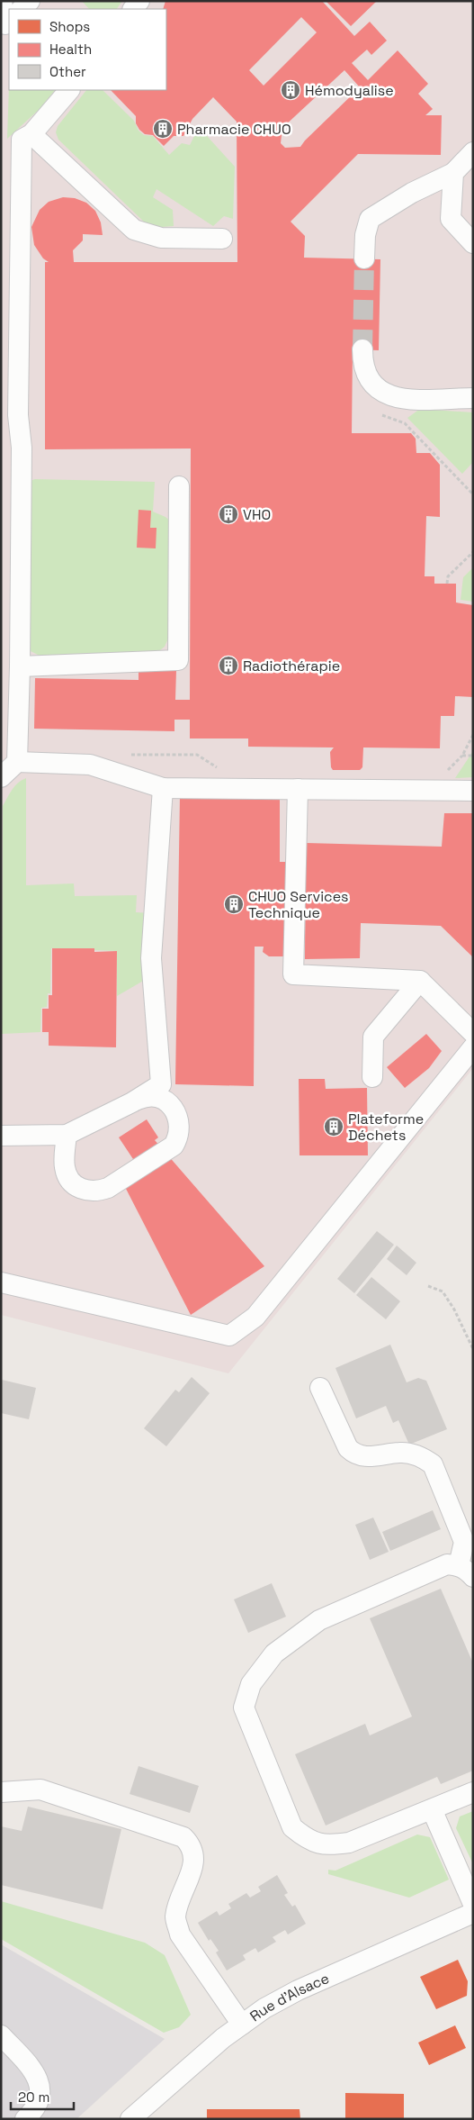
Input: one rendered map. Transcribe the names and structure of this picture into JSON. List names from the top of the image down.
{
  "streets": {
    "street": ["Rue d'Alsace"]
  },
  "places": {
    "building": [
      "Hémodyalise",
      "Pharmacie CHUO",
      "VHO",
      "Radiothérapie",
      "CHUO Services Technique",
      "Plateforme Déchets"
    ]
  },
  "legend": ["Shops", "Health", "Other"],
  "scale_bar": "20 m"
}
